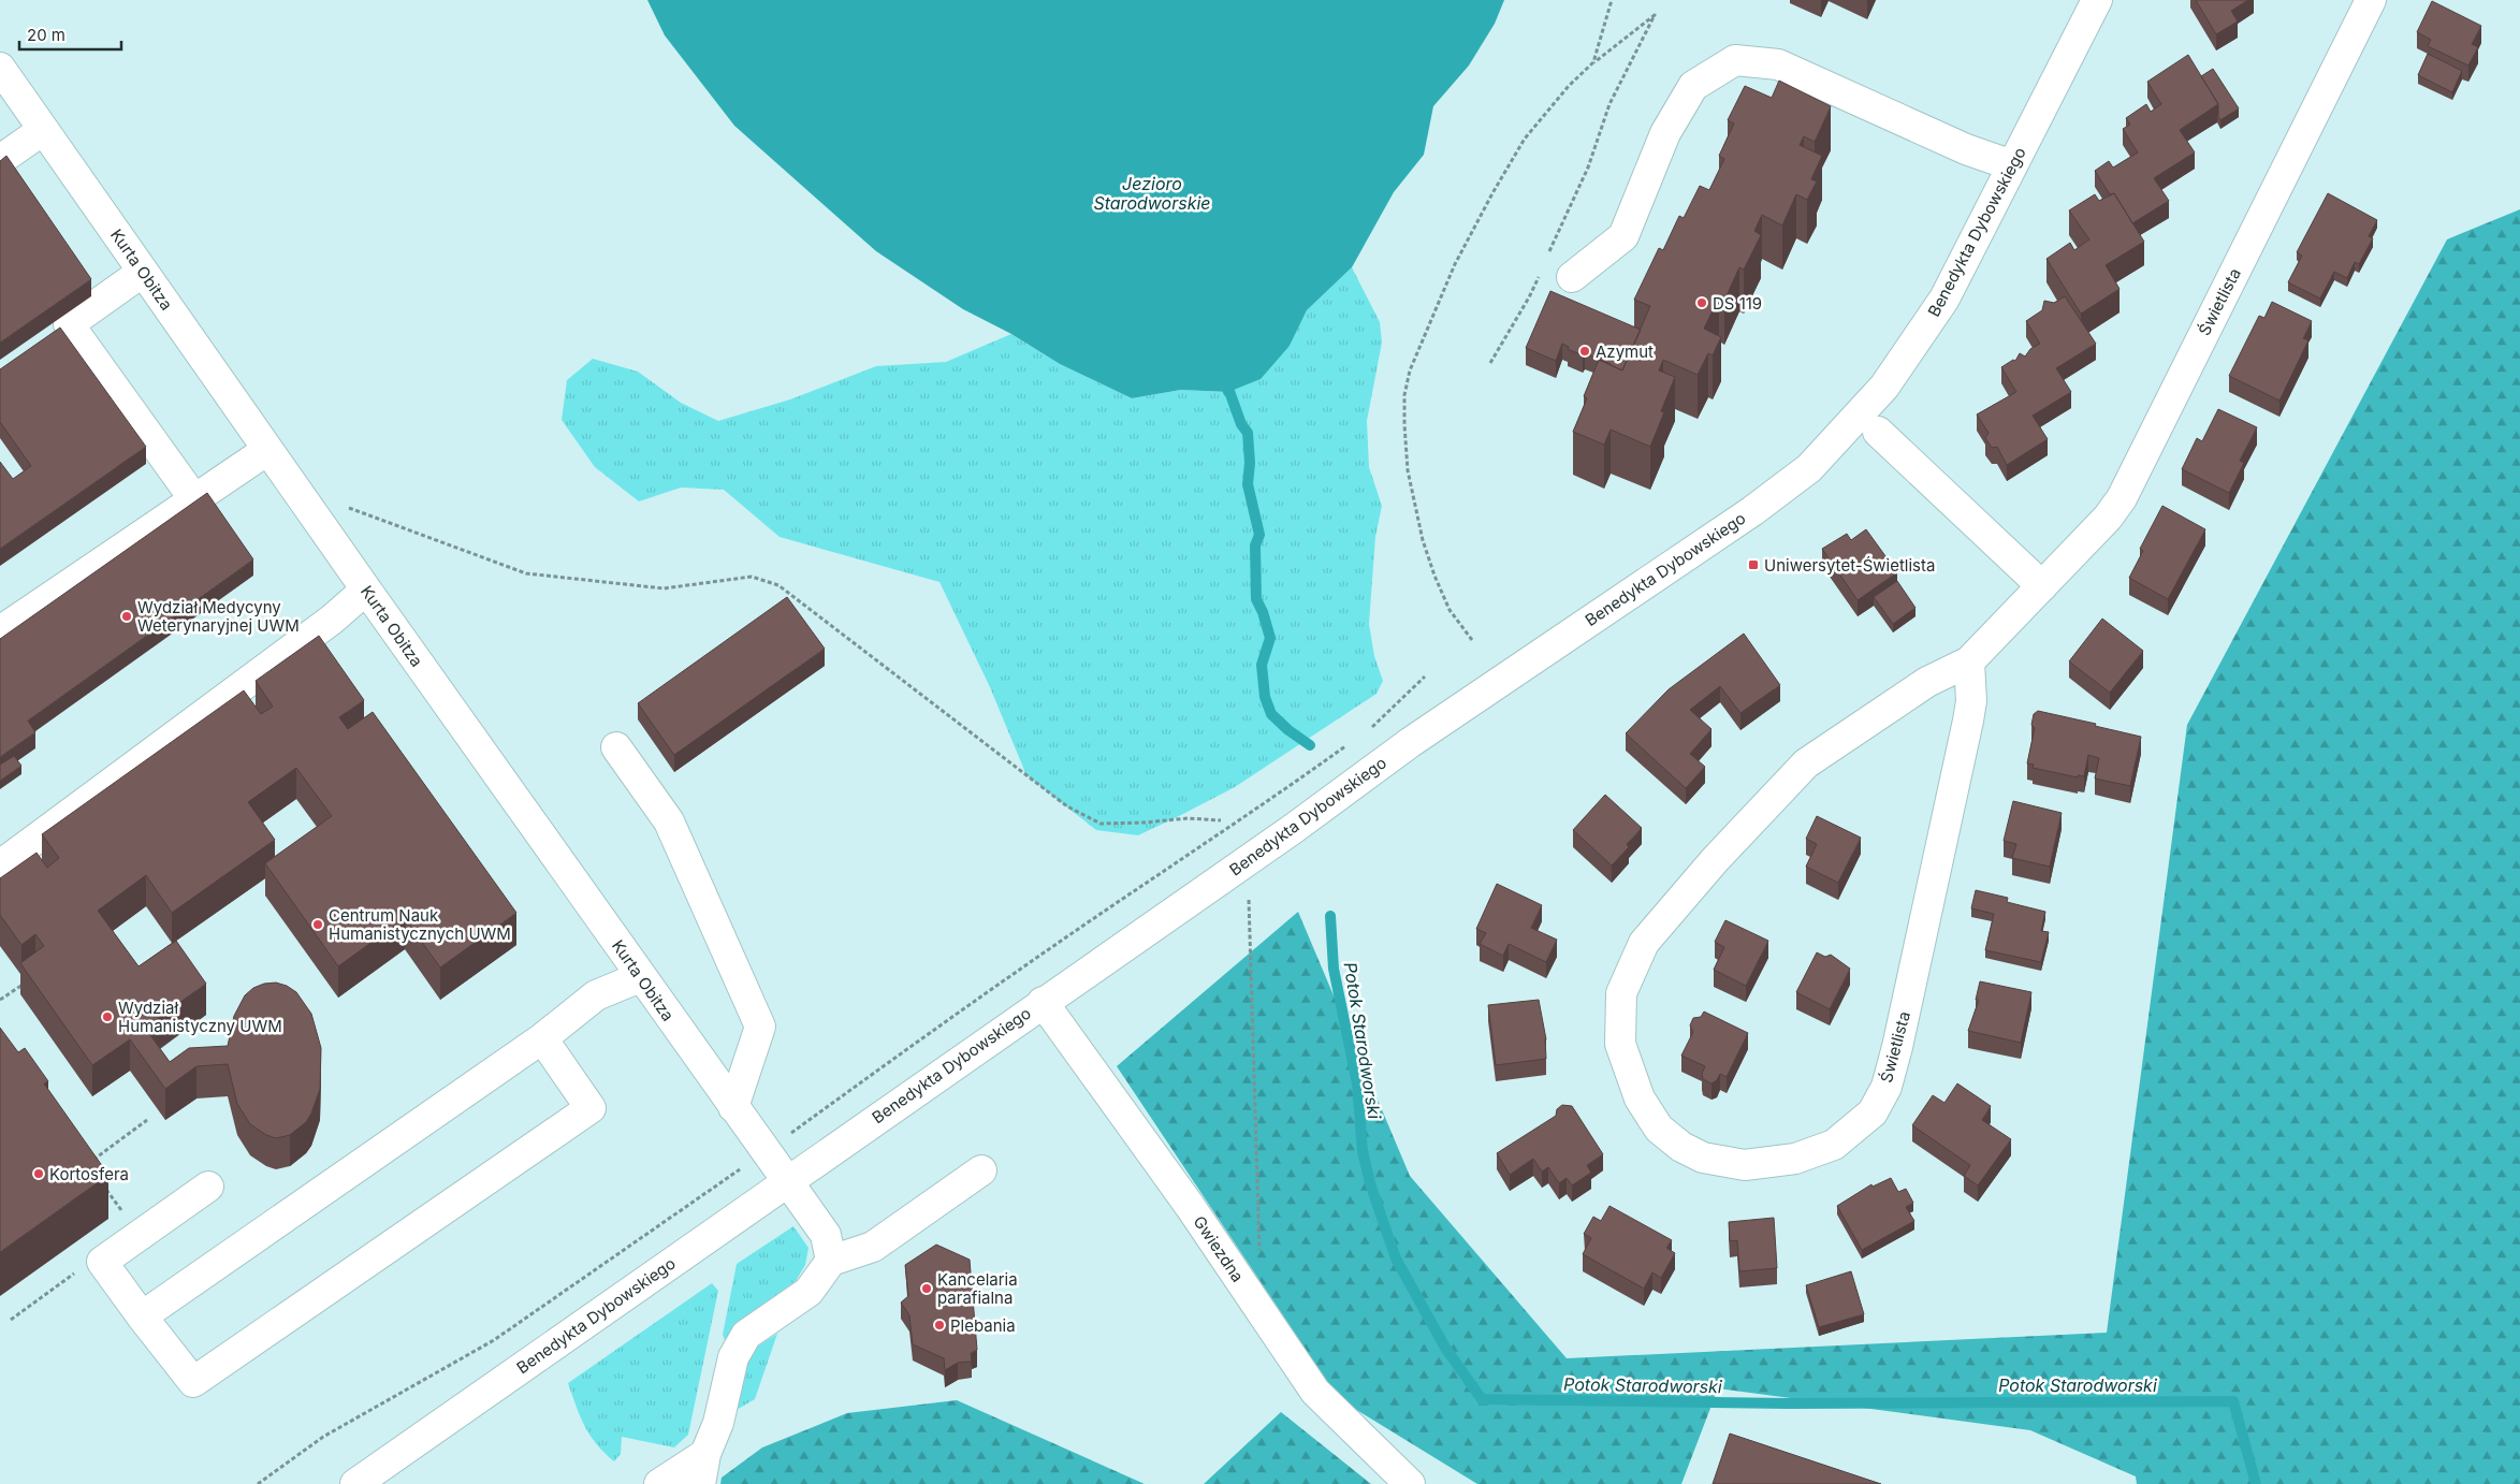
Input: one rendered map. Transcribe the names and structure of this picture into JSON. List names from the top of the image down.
{
  "streets": {
    "street": [
      "Benedykta Dybowskiego",
      "Kurta Obitza",
      "Świetlista",
      "Gwiezdna"
    ]
  },
  "crossings": [
    ["Benedykta Dybowskiego", "Kurta Obitza"],
    ["Benedykta Dybowskiego", "Gwiezdna"]
  ],
  "water": ["Jezioro Starodworskie", "Potok Starodworski"],
  "places": {
    "other": [
      "DS 119",
      "Azymut",
      "Wydział Medycyny Weterynaryjnej UWM",
      "Centrum Nauk Humanistycznych UWM",
      "Wydział Humanistyczny UWM",
      "Kortosfera",
      "Kancelaria parafialna",
      "Plebania"
    ],
    "transit": ["Uniwersytet-Świetlista"]
  },
  "scale_bar": "20 m"
}
